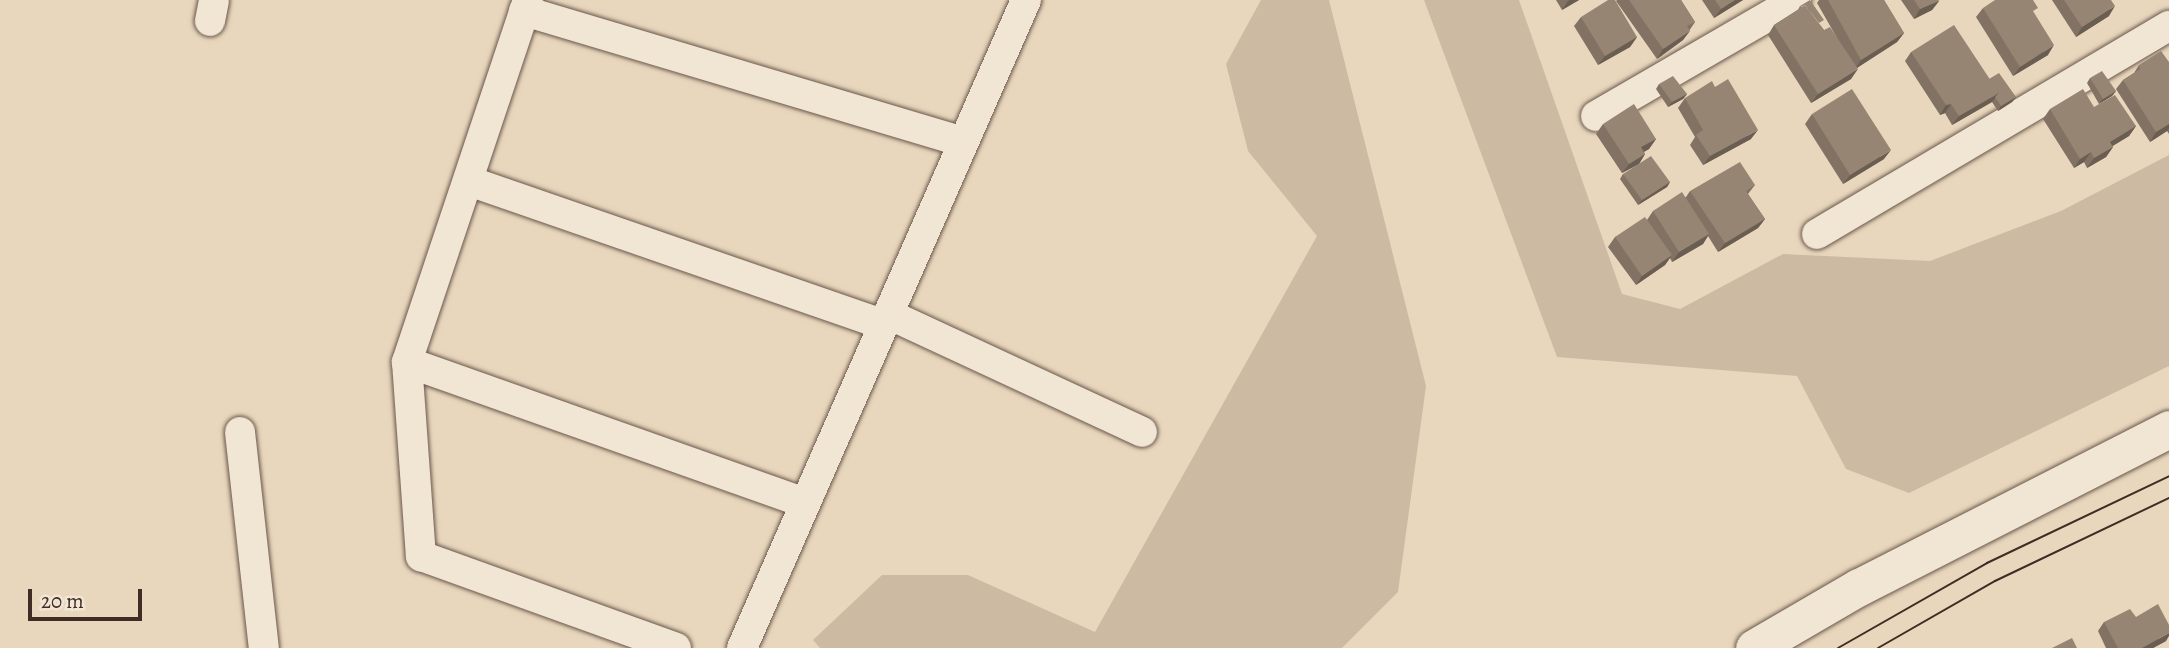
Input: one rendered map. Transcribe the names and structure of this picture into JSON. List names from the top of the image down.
{
  "scale_bar": "20 m"
}
